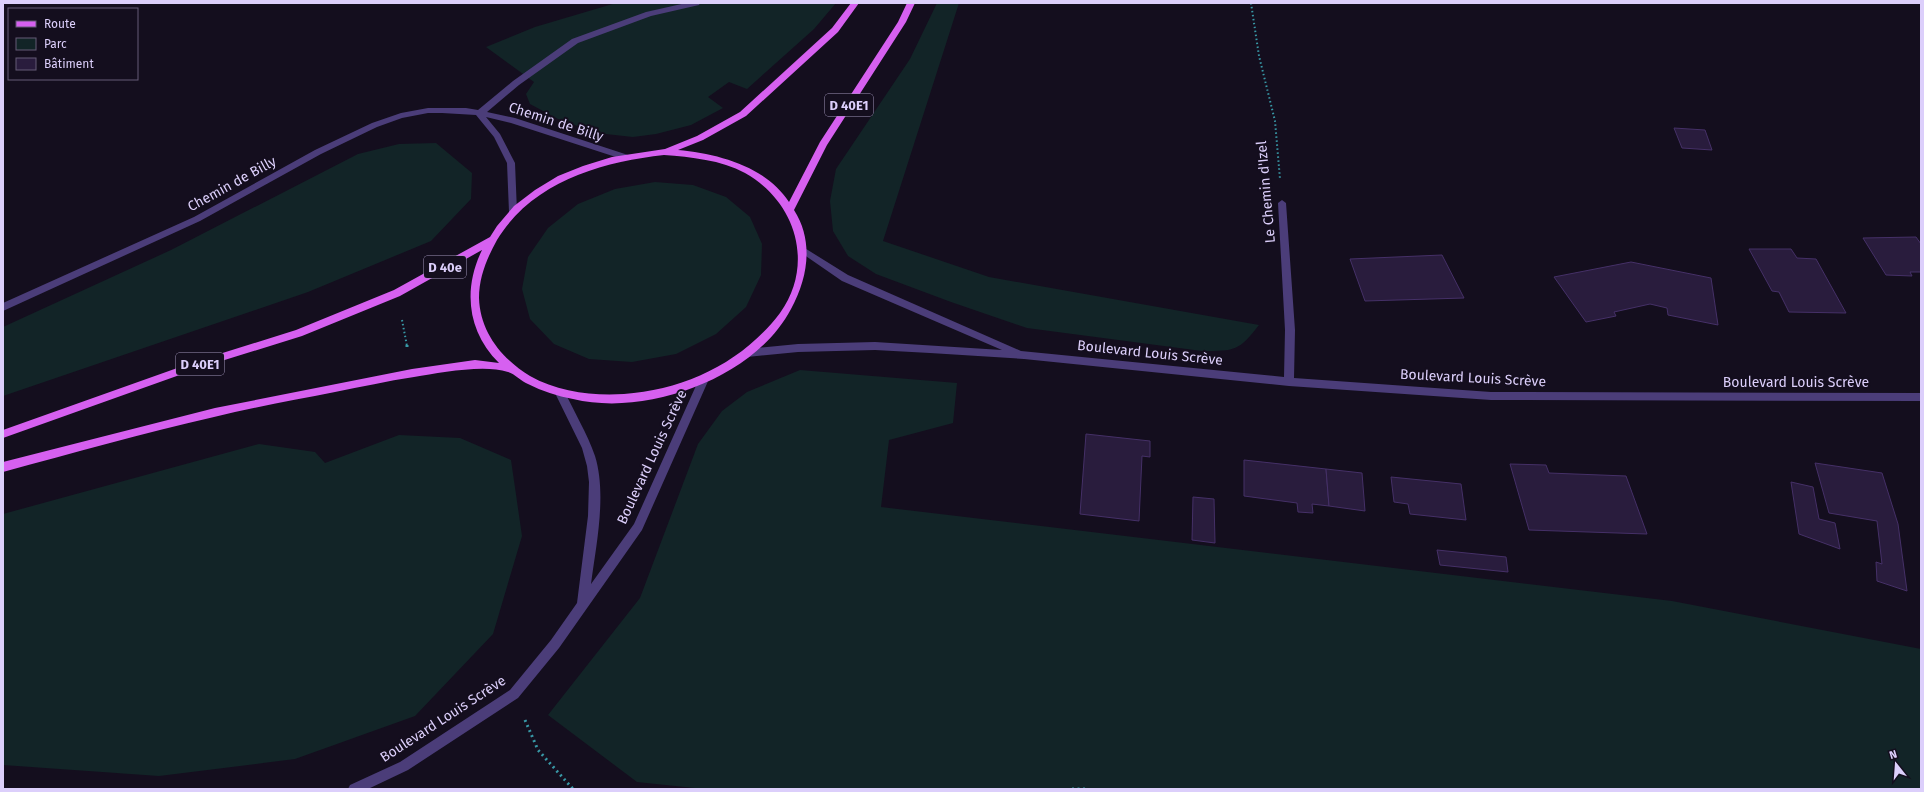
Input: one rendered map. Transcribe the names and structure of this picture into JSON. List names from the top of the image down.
{
  "streets": {
    "main road": ["D 40E1", "D 40e"],
    "street": ["Chemin de Billy", "Le Chemin d'Izel", "Boulevard Louis Scrève"]
  },
  "crossings": [
    ["D 40E1", "D 40e"],
    ["Le Chemin d'Izel", "Boulevard Louis Scrève"]
  ],
  "legend": ["Route", "Parc", "Bâtiment"],
  "north": "top"
}
